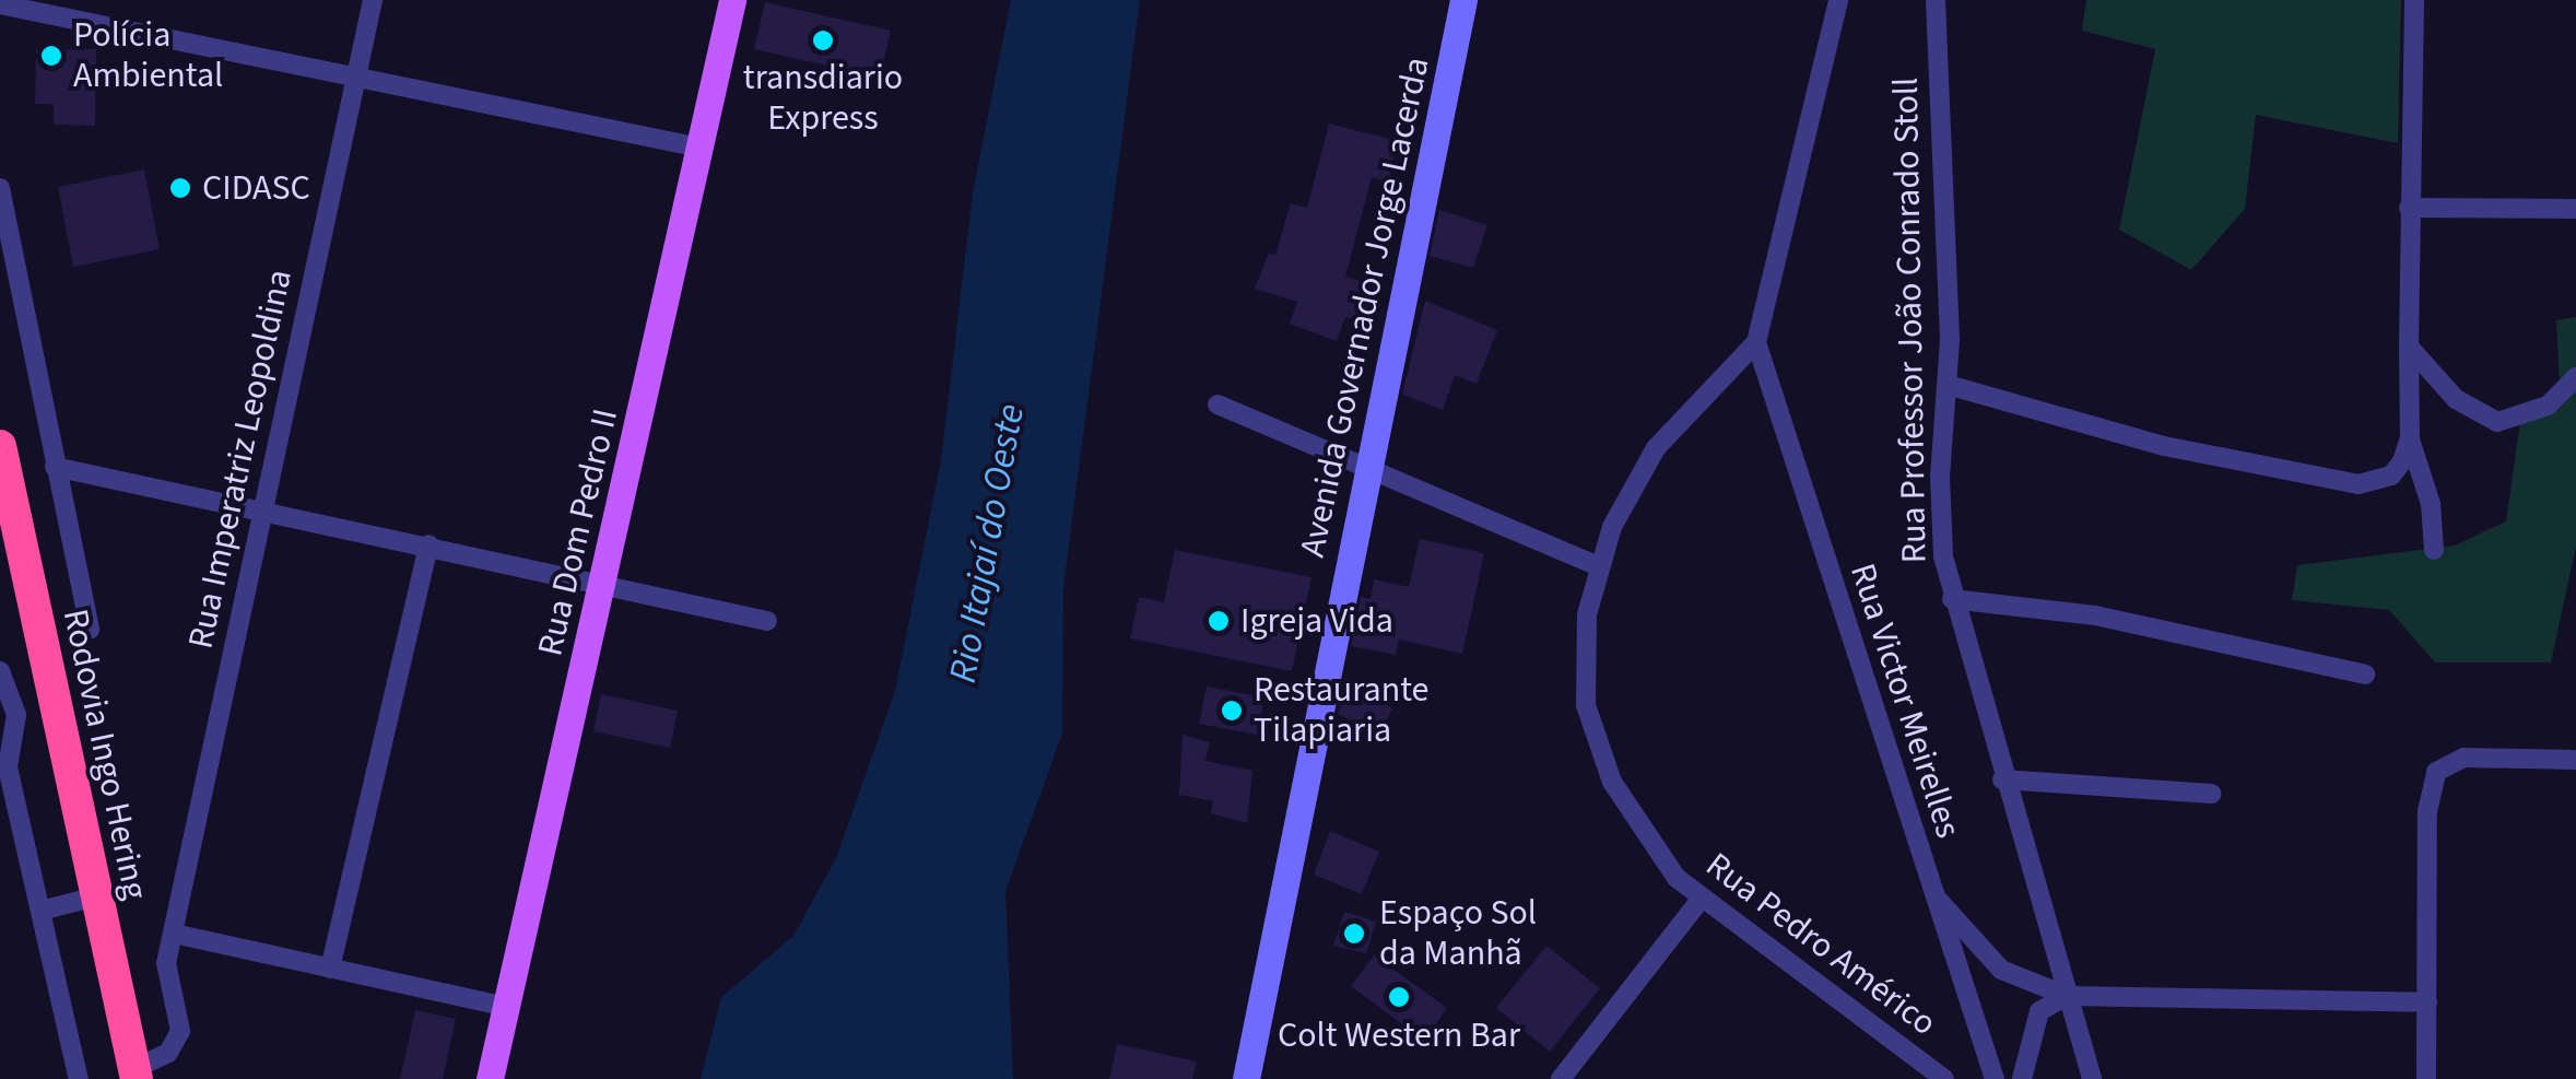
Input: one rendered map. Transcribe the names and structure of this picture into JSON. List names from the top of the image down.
{
  "streets": {
    "highway": ["Rodovia Ingo Hering"],
    "main road": ["Avenida Governador Jorge Lacerda", "Rua Dom Pedro II"],
    "street": [
      "Rua Professor João Conrado Stoll",
      "Rua Imperatriz Leopoldina",
      "Rua Victor Meirelles",
      "Rua Pedro Américo"
    ]
  },
  "crossings": [
    ["Rua Imperatriz Leopoldina", "Rodovia Ingo Hering"],
    ["Rua Victor Meirelles", "Rua Pedro Américo"]
  ],
  "water": ["Rio Itajaí do Oeste"],
  "places": [
    "transdiario Express",
    "Polícia Ambiental",
    "CIDASC",
    "Igreja Vida",
    "Restaurante Tilapiaria",
    "Espaço Sol da Manhã",
    "Colt Western Bar"
  ]
}
